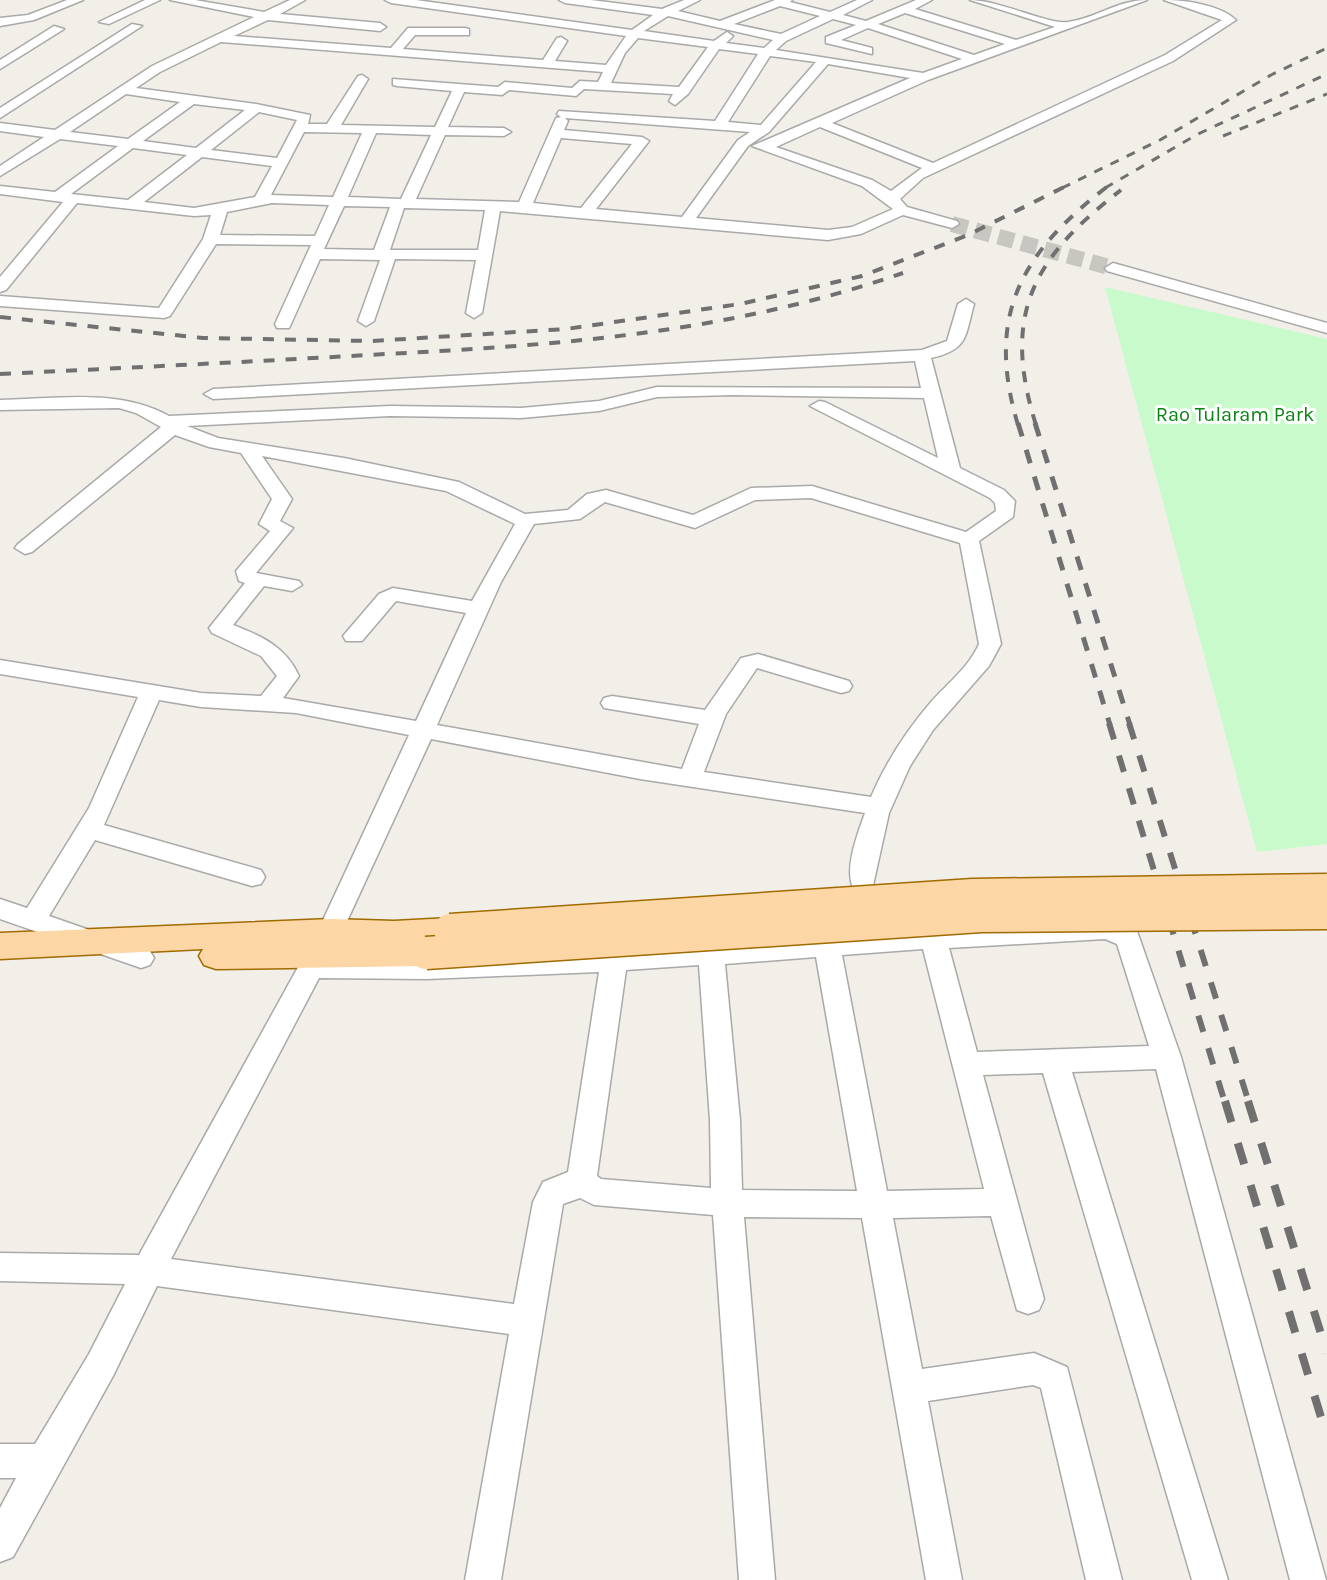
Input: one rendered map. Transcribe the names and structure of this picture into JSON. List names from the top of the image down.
{
  "parks": ["Rao Tularam Park"]
}
